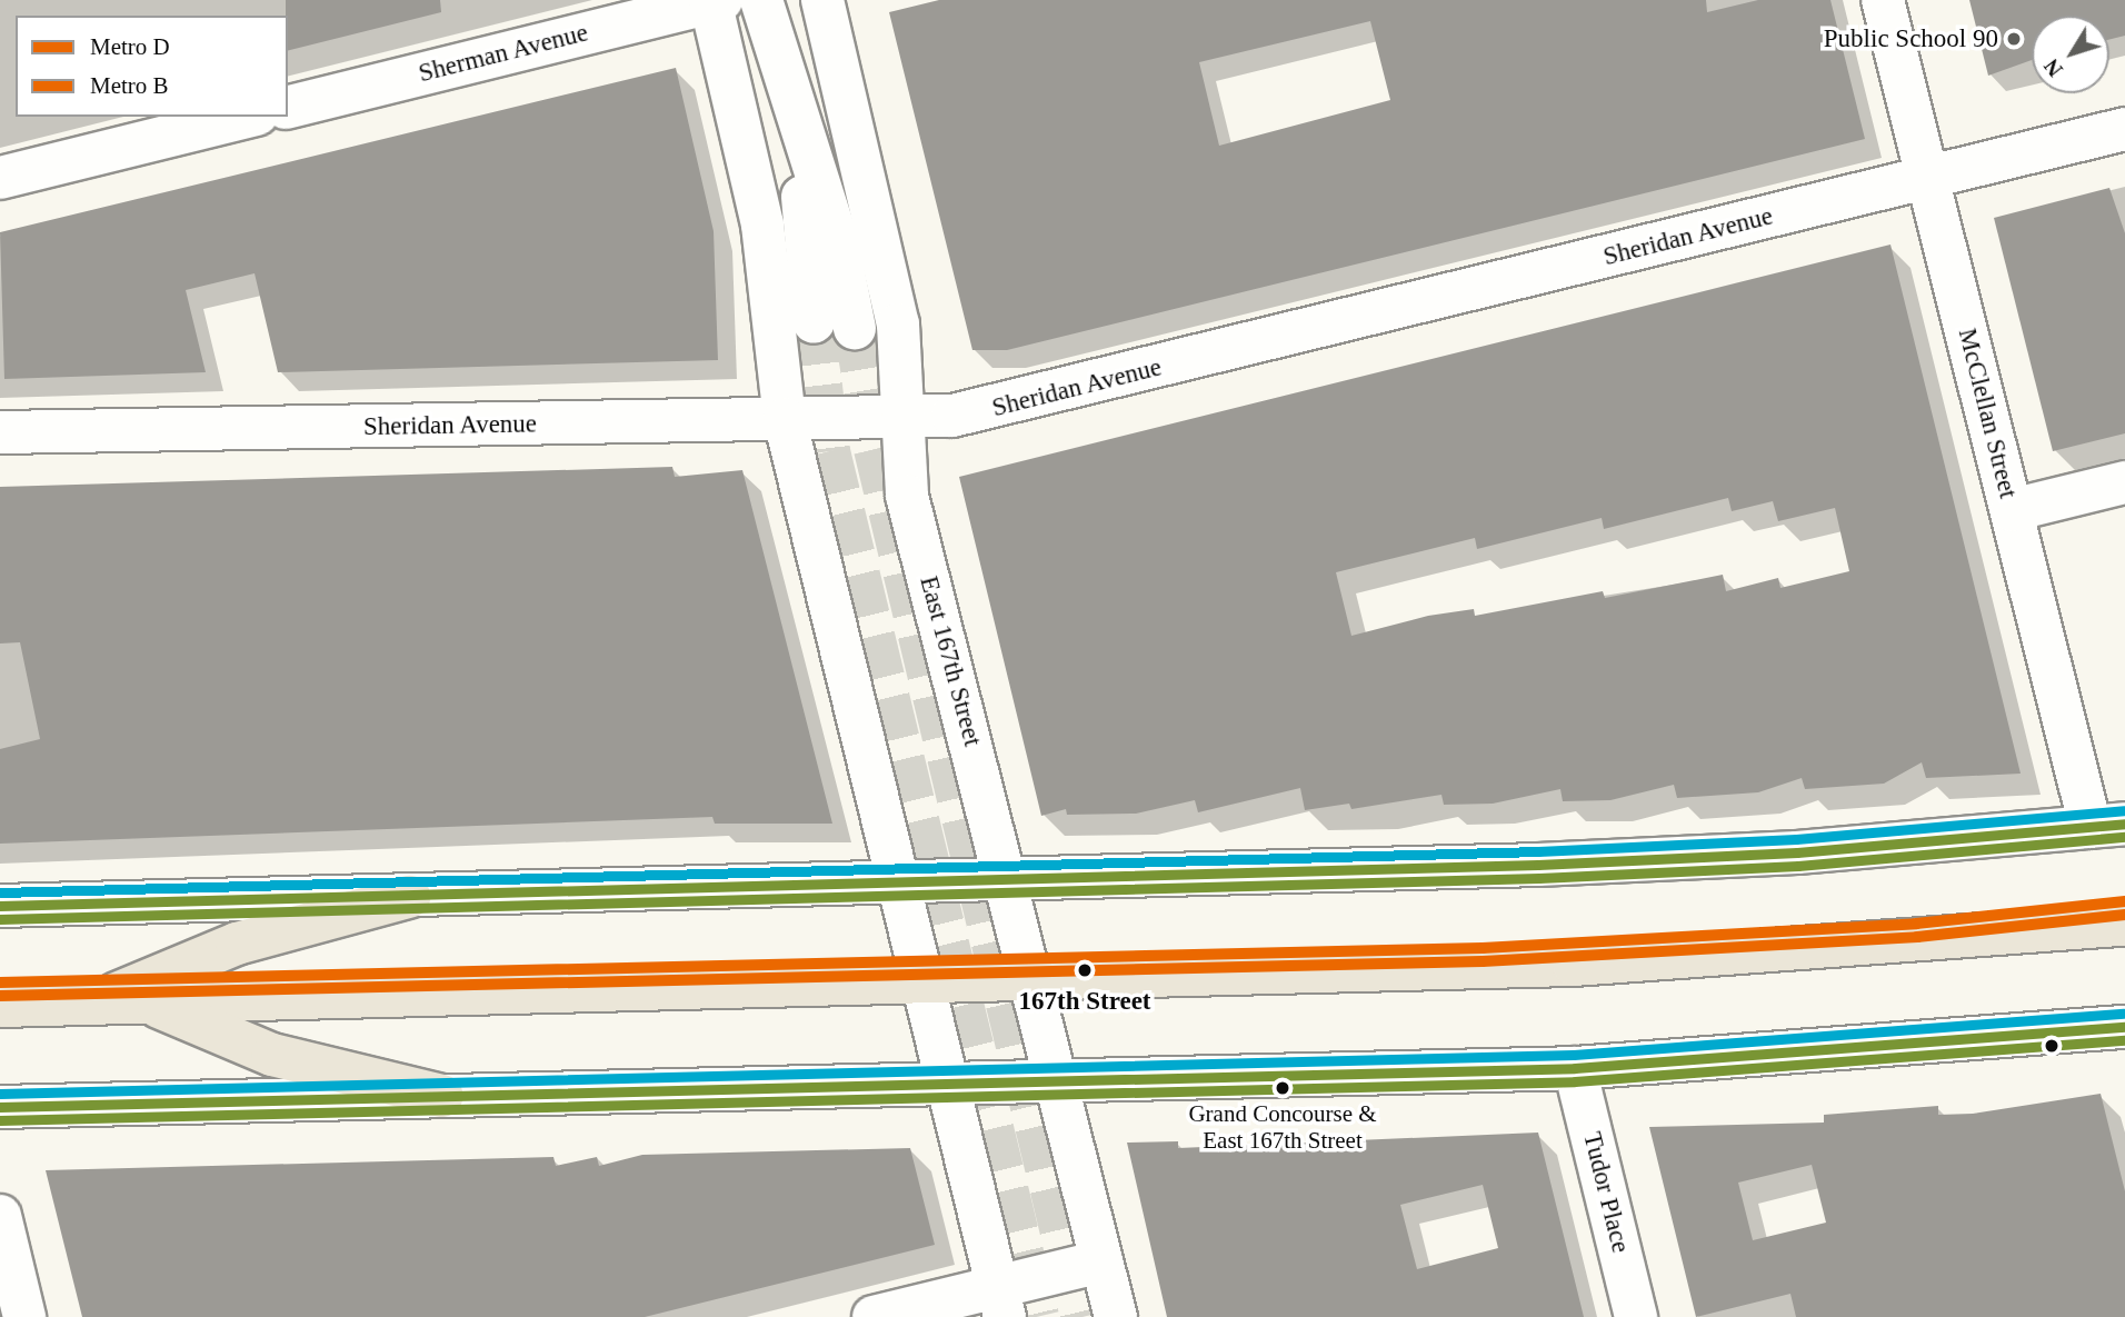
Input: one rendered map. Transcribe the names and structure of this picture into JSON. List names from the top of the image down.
{
  "streets": {
    "street": [
      "Sherman Avenue",
      "Sheridan Avenue",
      "McClellan Street",
      "East 167th Street",
      "Tudor Place"
    ]
  },
  "crossings": [
    ["Sheridan Avenue", "McClellan Street"],
    ["Sheridan Avenue", "East 167th Street"]
  ],
  "places": ["Public School 90", "167th Street", "Grand Concourse & East 167th Street"],
  "lines": ["metro line D", "metro line B"],
  "legend": ["Metro D", "Metro B"],
  "north": "bottom left"
}
